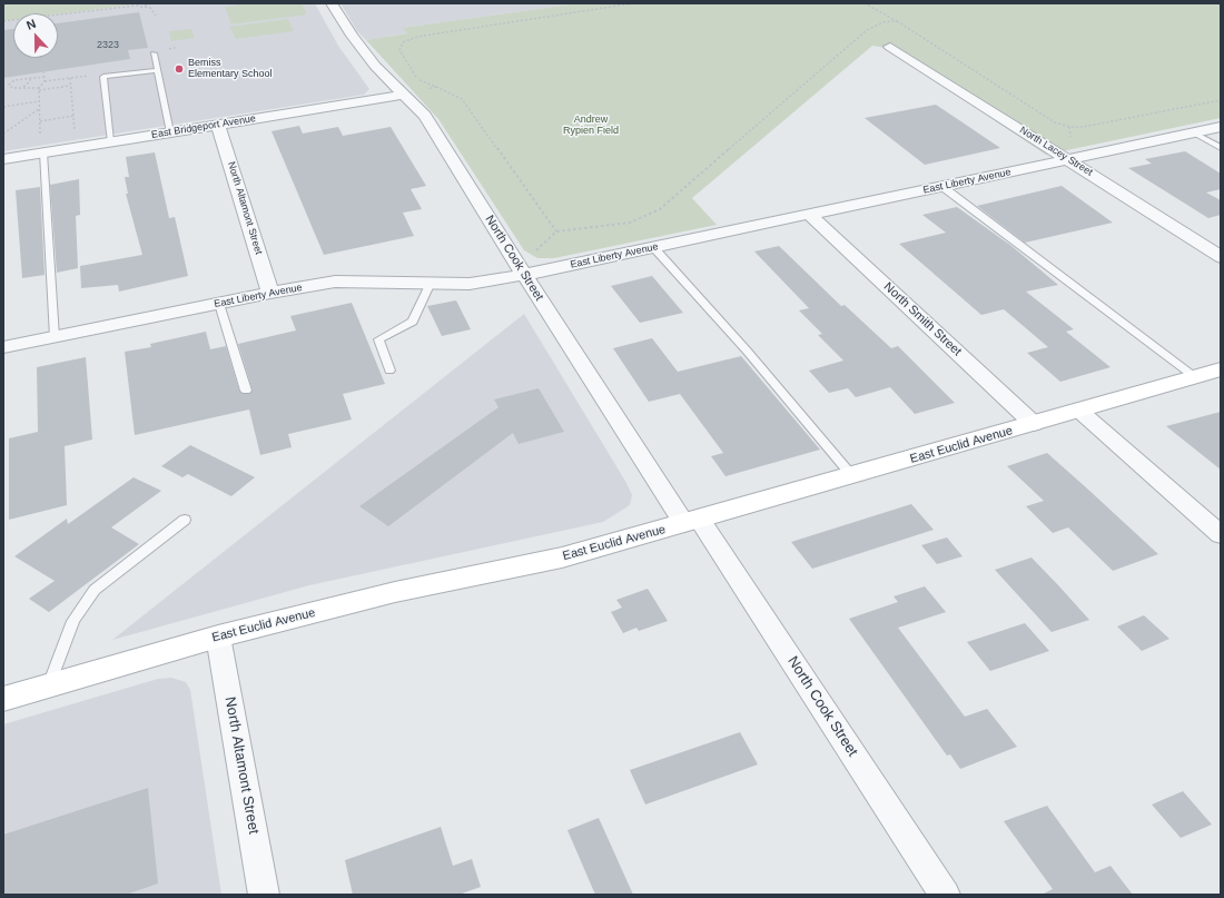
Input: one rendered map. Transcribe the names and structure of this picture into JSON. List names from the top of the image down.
{
  "streets": {
    "main road": ["East Euclid Avenue"],
    "street": [
      "East Bridgeport Avenue",
      "North Lacey Street",
      "East Liberty Avenue",
      "North Altamont Street",
      "North Cook Street",
      "North Smith Street"
    ]
  },
  "crossings": [
    ["East Bridgeport Avenue", "North Altamont Street"],
    ["East Bridgeport Avenue", "North Cook Street"],
    ["North Lacey Street", "East Liberty Avenue"],
    ["East Liberty Avenue", "North Altamont Street"],
    ["East Liberty Avenue", "North Cook Street"],
    ["East Liberty Avenue", "North Smith Street"],
    ["North Altamont Street", "East Euclid Avenue"],
    ["North Cook Street", "East Euclid Avenue"],
    ["North Smith Street", "East Euclid Avenue"]
  ],
  "parks": ["Andrew Rypien Field"],
  "places": ["Bemiss Elementary School"],
  "house_numbers": ["2323"],
  "north": "top"
}
